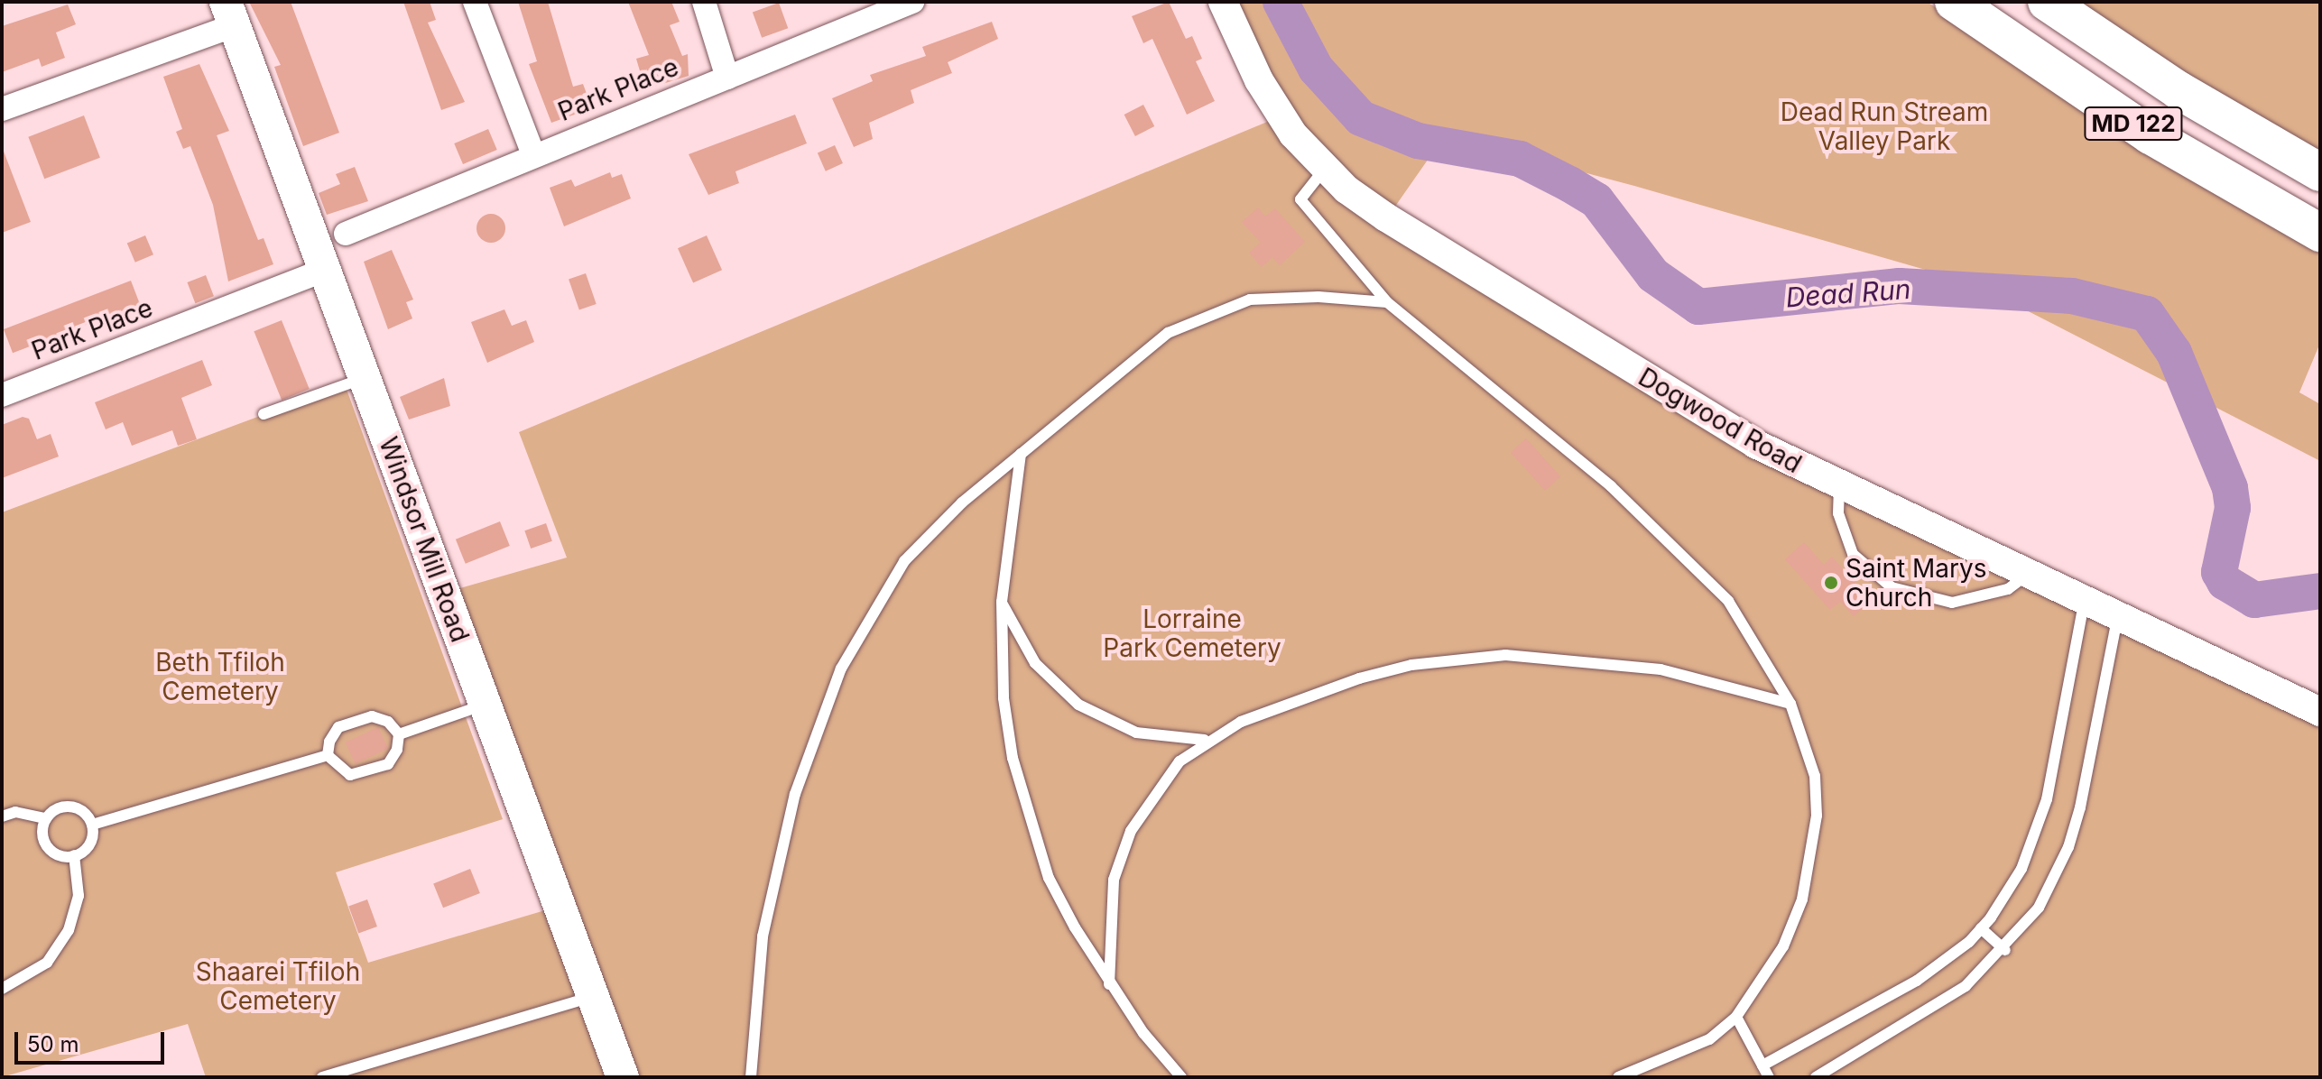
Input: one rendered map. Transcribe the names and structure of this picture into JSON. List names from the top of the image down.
{
  "streets": {
    "main road": ["MD 122", "Windsor Mill Road"],
    "street": ["Park Place", "Dogwood Road"]
  },
  "crossings": [
    ["Park Place", "Windsor Mill Road"]
  ],
  "water": ["Dead Run"],
  "parks": [
    "Dead Run Stream Valley Park",
    "Lorraine Park Cemetery",
    "Beth Tfiloh Cemetery",
    "Shaarei Tfiloh Cemetery"
  ],
  "places": ["Saint Marys Church"],
  "scale_bar": "50 m"
}
